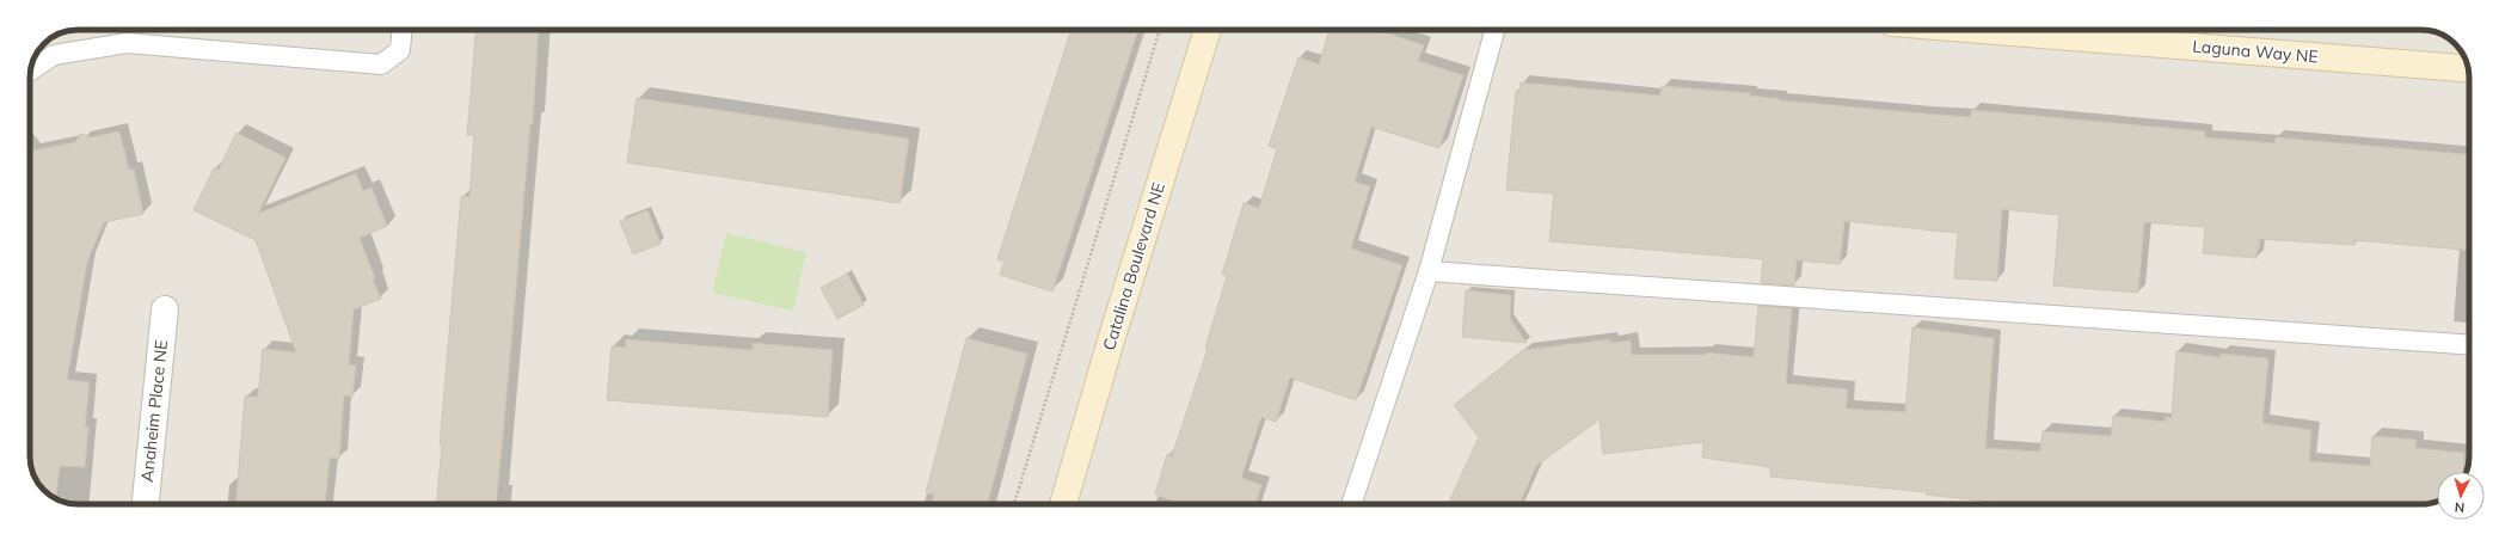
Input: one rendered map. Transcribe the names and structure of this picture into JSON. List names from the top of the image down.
{
  "streets": {
    "street": ["Laguna Way NE", "Catalina Boulevard NE", "Anaheim Place NE"]
  },
  "north": "bottom"
}
